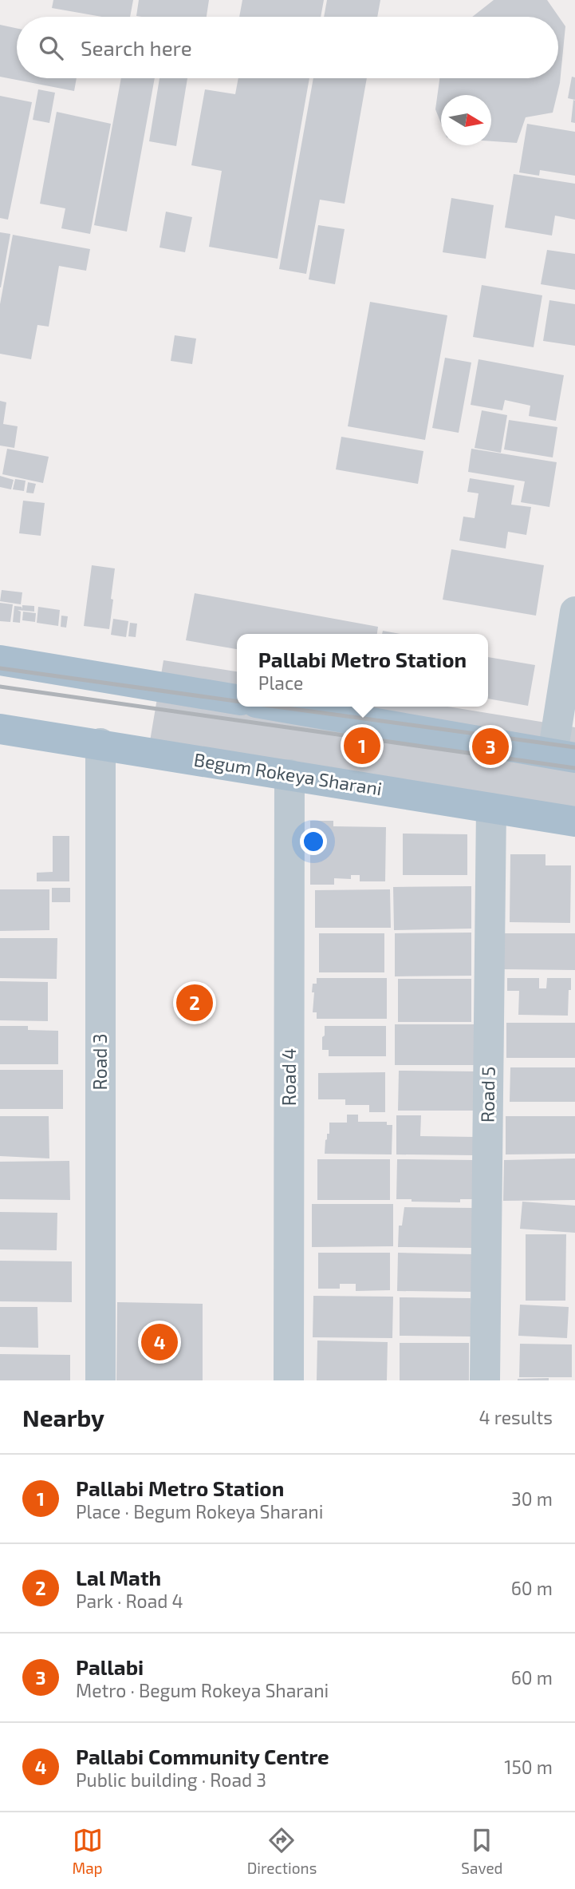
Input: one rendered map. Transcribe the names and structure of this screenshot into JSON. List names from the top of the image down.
{
  "streets": {
    "main road": ["Begum Rokeya Sharani"],
    "street": ["Road 3", "Road 4", "Road 5"]
  },
  "crossings": [
    ["Begum Rokeya Sharani", "Road 3"],
    ["Begum Rokeya Sharani", "Road 4"],
    ["Begum Rokeya Sharani", "Road 5"]
  ],
  "north": "right",
  "page": {
    "search": "Search here",
    "popup": ["Pallabi Metro Station", "Place"],
    "pins": [
      "1",
      "3",
      "2",
      "4"
    ],
    "heading": ["Nearby", "4 results"],
    "list": [
      {
        "mark": "1",
        "name": "Pallabi Metro Station",
        "note": "Place · Begum Rokeya Sharani",
        "value": "30 m"
      },
      {
        "mark": "2",
        "name": "Lal Math",
        "note": "Park · Road 4",
        "value": "60 m"
      },
      {
        "mark": "3",
        "name": "Pallabi",
        "note": "Metro · Begum Rokeya Sharani",
        "value": "60 m"
      },
      {
        "mark": "4",
        "name": "Pallabi Community Centre",
        "note": "Public building · Road 3",
        "value": "150 m"
      }
    ],
    "nav": ["Map", "Directions", "Saved"]
  }
}
